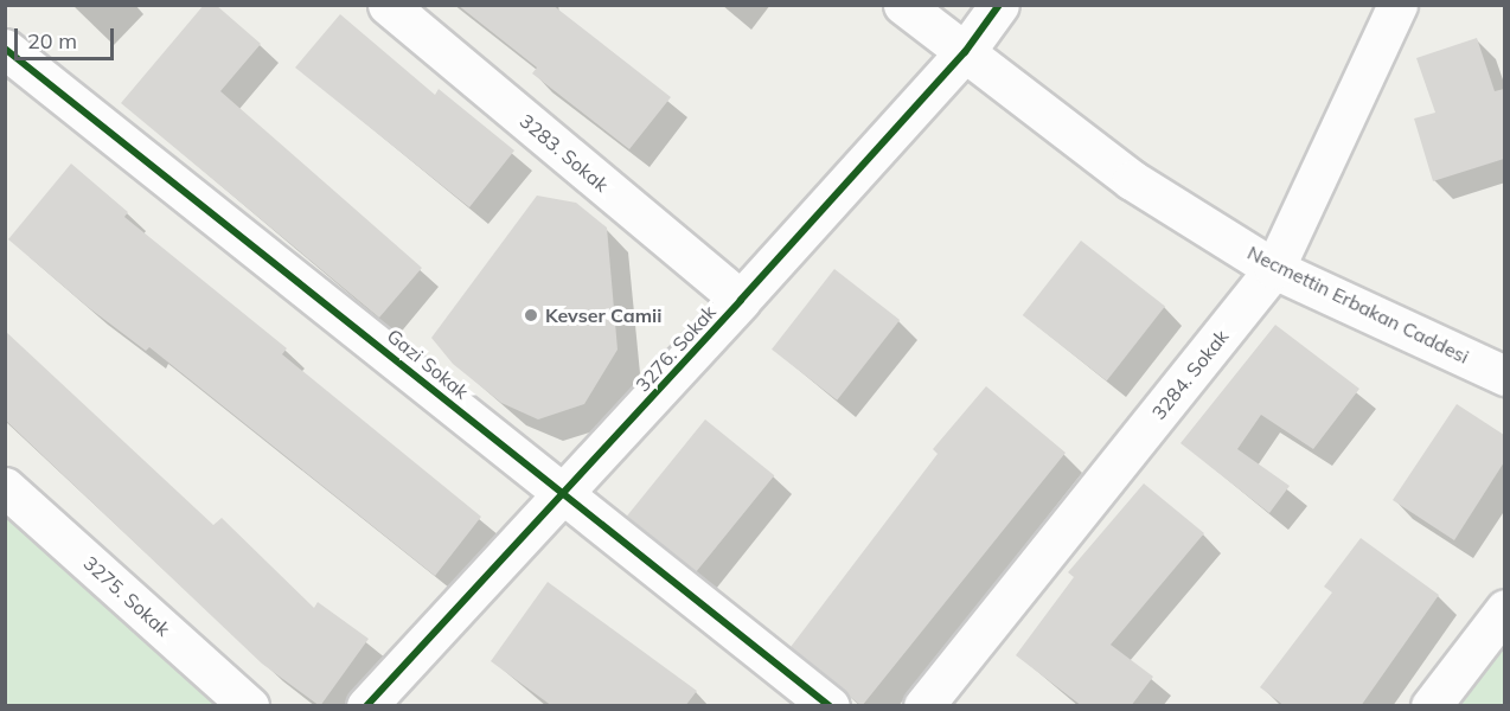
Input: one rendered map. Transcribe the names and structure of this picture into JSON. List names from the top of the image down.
{
  "streets": {
    "street": [
      "3283. Sokak",
      "Necmettin Erbakan Caddesi",
      "3276. Sokak",
      "Gazi Sokak",
      "3284. Sokak",
      "3275. Sokak"
    ]
  },
  "crossings": [
    ["3283. Sokak", "3276. Sokak"],
    ["Necmettin Erbakan Caddesi", "3276. Sokak"],
    ["Necmettin Erbakan Caddesi", "3284. Sokak"],
    ["3276. Sokak", "Gazi Sokak"]
  ],
  "places": ["Kevser Camii"],
  "scale_bar": "20 m"
}
